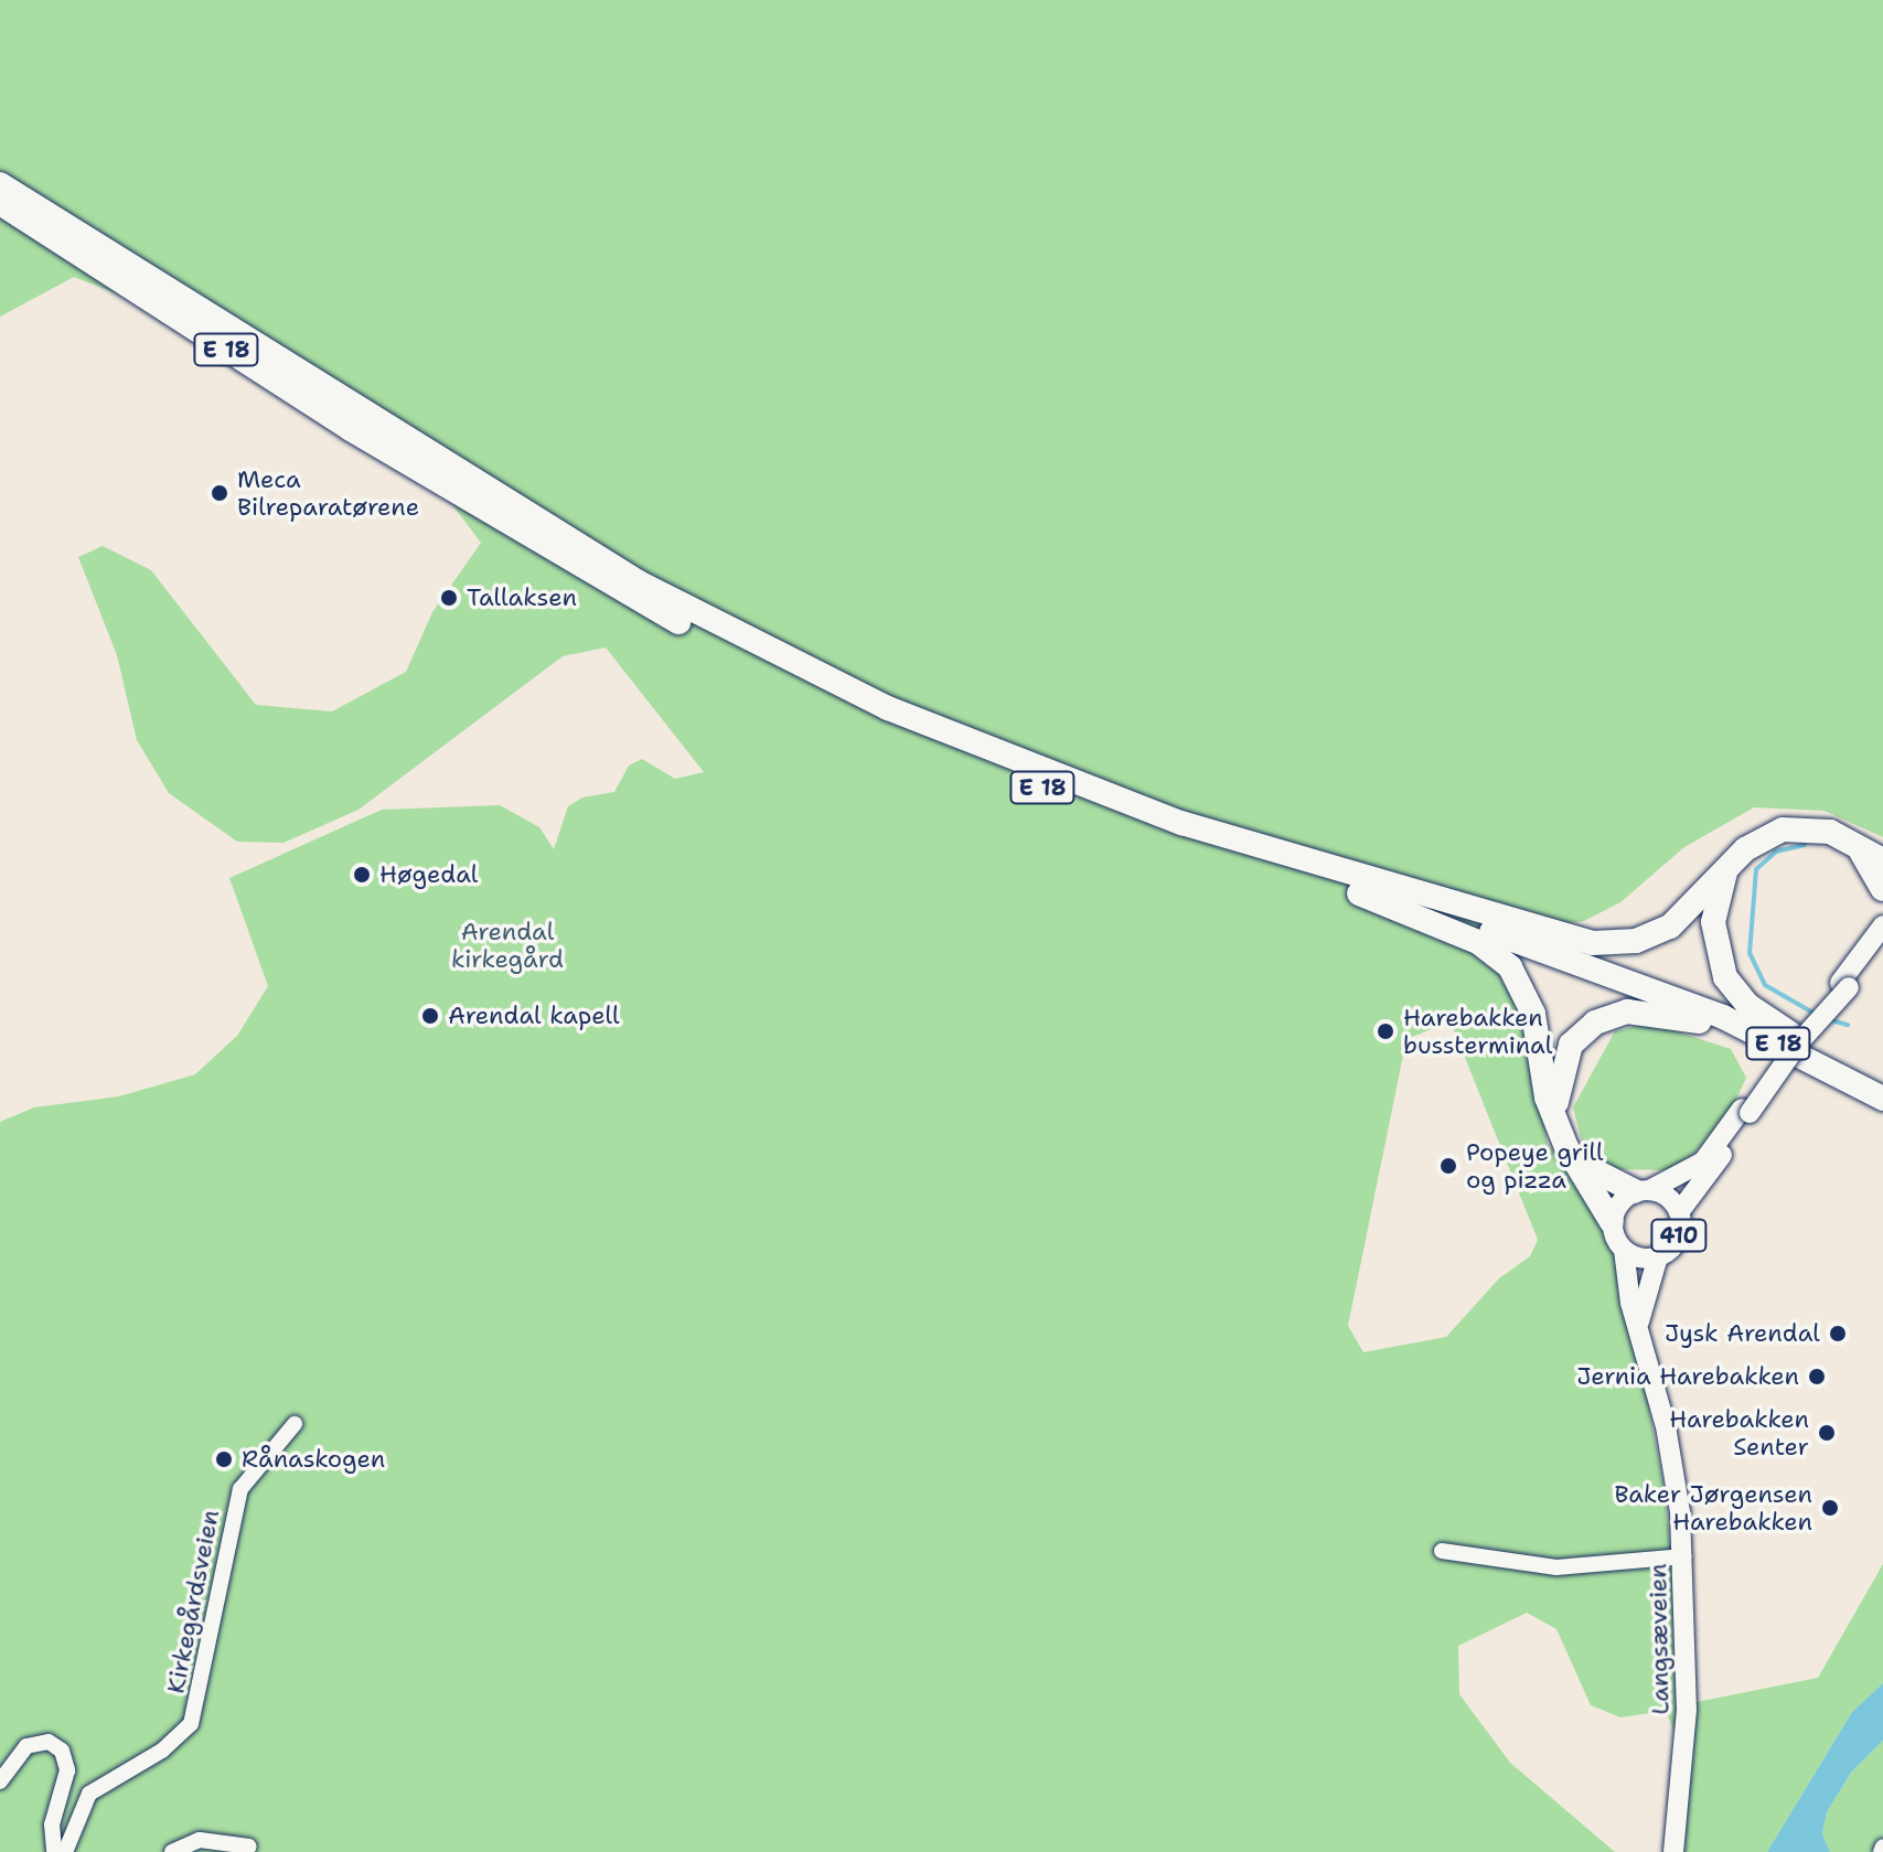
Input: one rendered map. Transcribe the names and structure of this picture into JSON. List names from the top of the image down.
{
  "streets": {
    "highway": ["E 18"],
    "main road": ["410", "Langsæveien"],
    "street": ["Kirkegårdsveien"]
  },
  "crossings": [
    ["E 18", "410"],
    ["E 18", "Langsæveien"],
    ["410", "Langsæveien"]
  ],
  "parks": ["Arendal kirkegård"],
  "places": [
    "Meca Bilreparatørene",
    "Tallaksen",
    "Høgedal",
    "Arendal kapell",
    "Harebakken bussterminal",
    "Popeye grill og pizza",
    "Jysk Arendal",
    "Jernia Harebakken",
    "Harebakken Senter",
    "Rånaskogen",
    "Baker Jørgensen Harebakken"
  ]
}
